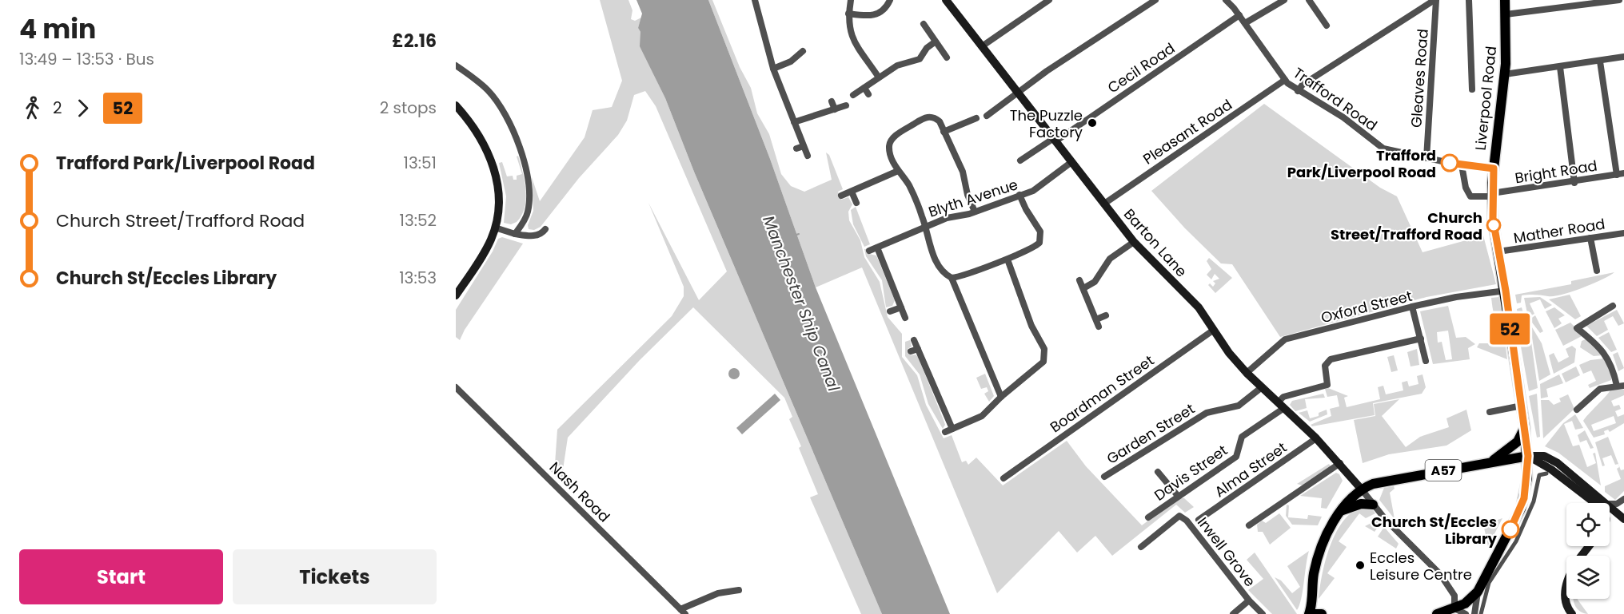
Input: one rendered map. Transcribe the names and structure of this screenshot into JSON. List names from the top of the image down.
{
  "streets": {
    "main road": ["Liverpool Road", "Barton Lane", "A57"],
    "street": [
      "Cecil Road",
      "Gleaves Road",
      "Trafford Road",
      "Pleasant Road",
      "Bright Road",
      "Blyth Avenue",
      "Mather Road",
      "Oxford Street",
      "Boardman Street",
      "Garden Street",
      "Alma Street",
      "Davis Street",
      "Nash Road",
      "Irwell Grove"
    ]
  },
  "crossings": [
    ["Cecil Road", "Trafford Road"],
    ["Cecil Road", "Barton Lane"],
    ["Gleaves Road", "Trafford Road"],
    ["Liverpool Road", "Trafford Road"],
    ["Liverpool Road", "Bright Road"],
    ["Liverpool Road", "Mather Road"],
    ["Liverpool Road", "Oxford Street"],
    ["Liverpool Road", "A57"],
    ["Trafford Road", "Pleasant Road"],
    ["Trafford Road", "Bright Road"],
    ["Pleasant Road", "Barton Lane"],
    ["Blyth Avenue", "Barton Lane"],
    ["Barton Lane", "Oxford Street"],
    ["Barton Lane", "Boardman Street"],
    ["Barton Lane", "Garden Street"],
    ["Barton Lane", "Alma Street"],
    ["Barton Lane", "A57"],
    ["Barton Lane", "Davis Street"]
  ],
  "water": ["Manchester Ship Canal"],
  "places": [
    "The Puzzle Factory",
    "Trafford Park/Liverpool Road",
    "Church Street/Trafford Road",
    "Church St/Eccles Library",
    "Eccles Leisure Centre"
  ],
  "lines": ["bus line 52"],
  "page": {
    "heading": ["4 min", "13:49 – 13:53 · Bus", "£2.16"],
    "on_map": "52",
    "legs": ["2", "52", "2 stops"],
    "list": [
      {
        "name": "Trafford Park/Liverpool Road",
        "value": "13:51"
      },
      {
        "name": "Church Street/Trafford Road",
        "value": "13:52"
      },
      {
        "name": "Church St/Eccles Library",
        "value": "13:53"
      }
    ],
    "buttons": ["Start", "Tickets"]
  }
}
